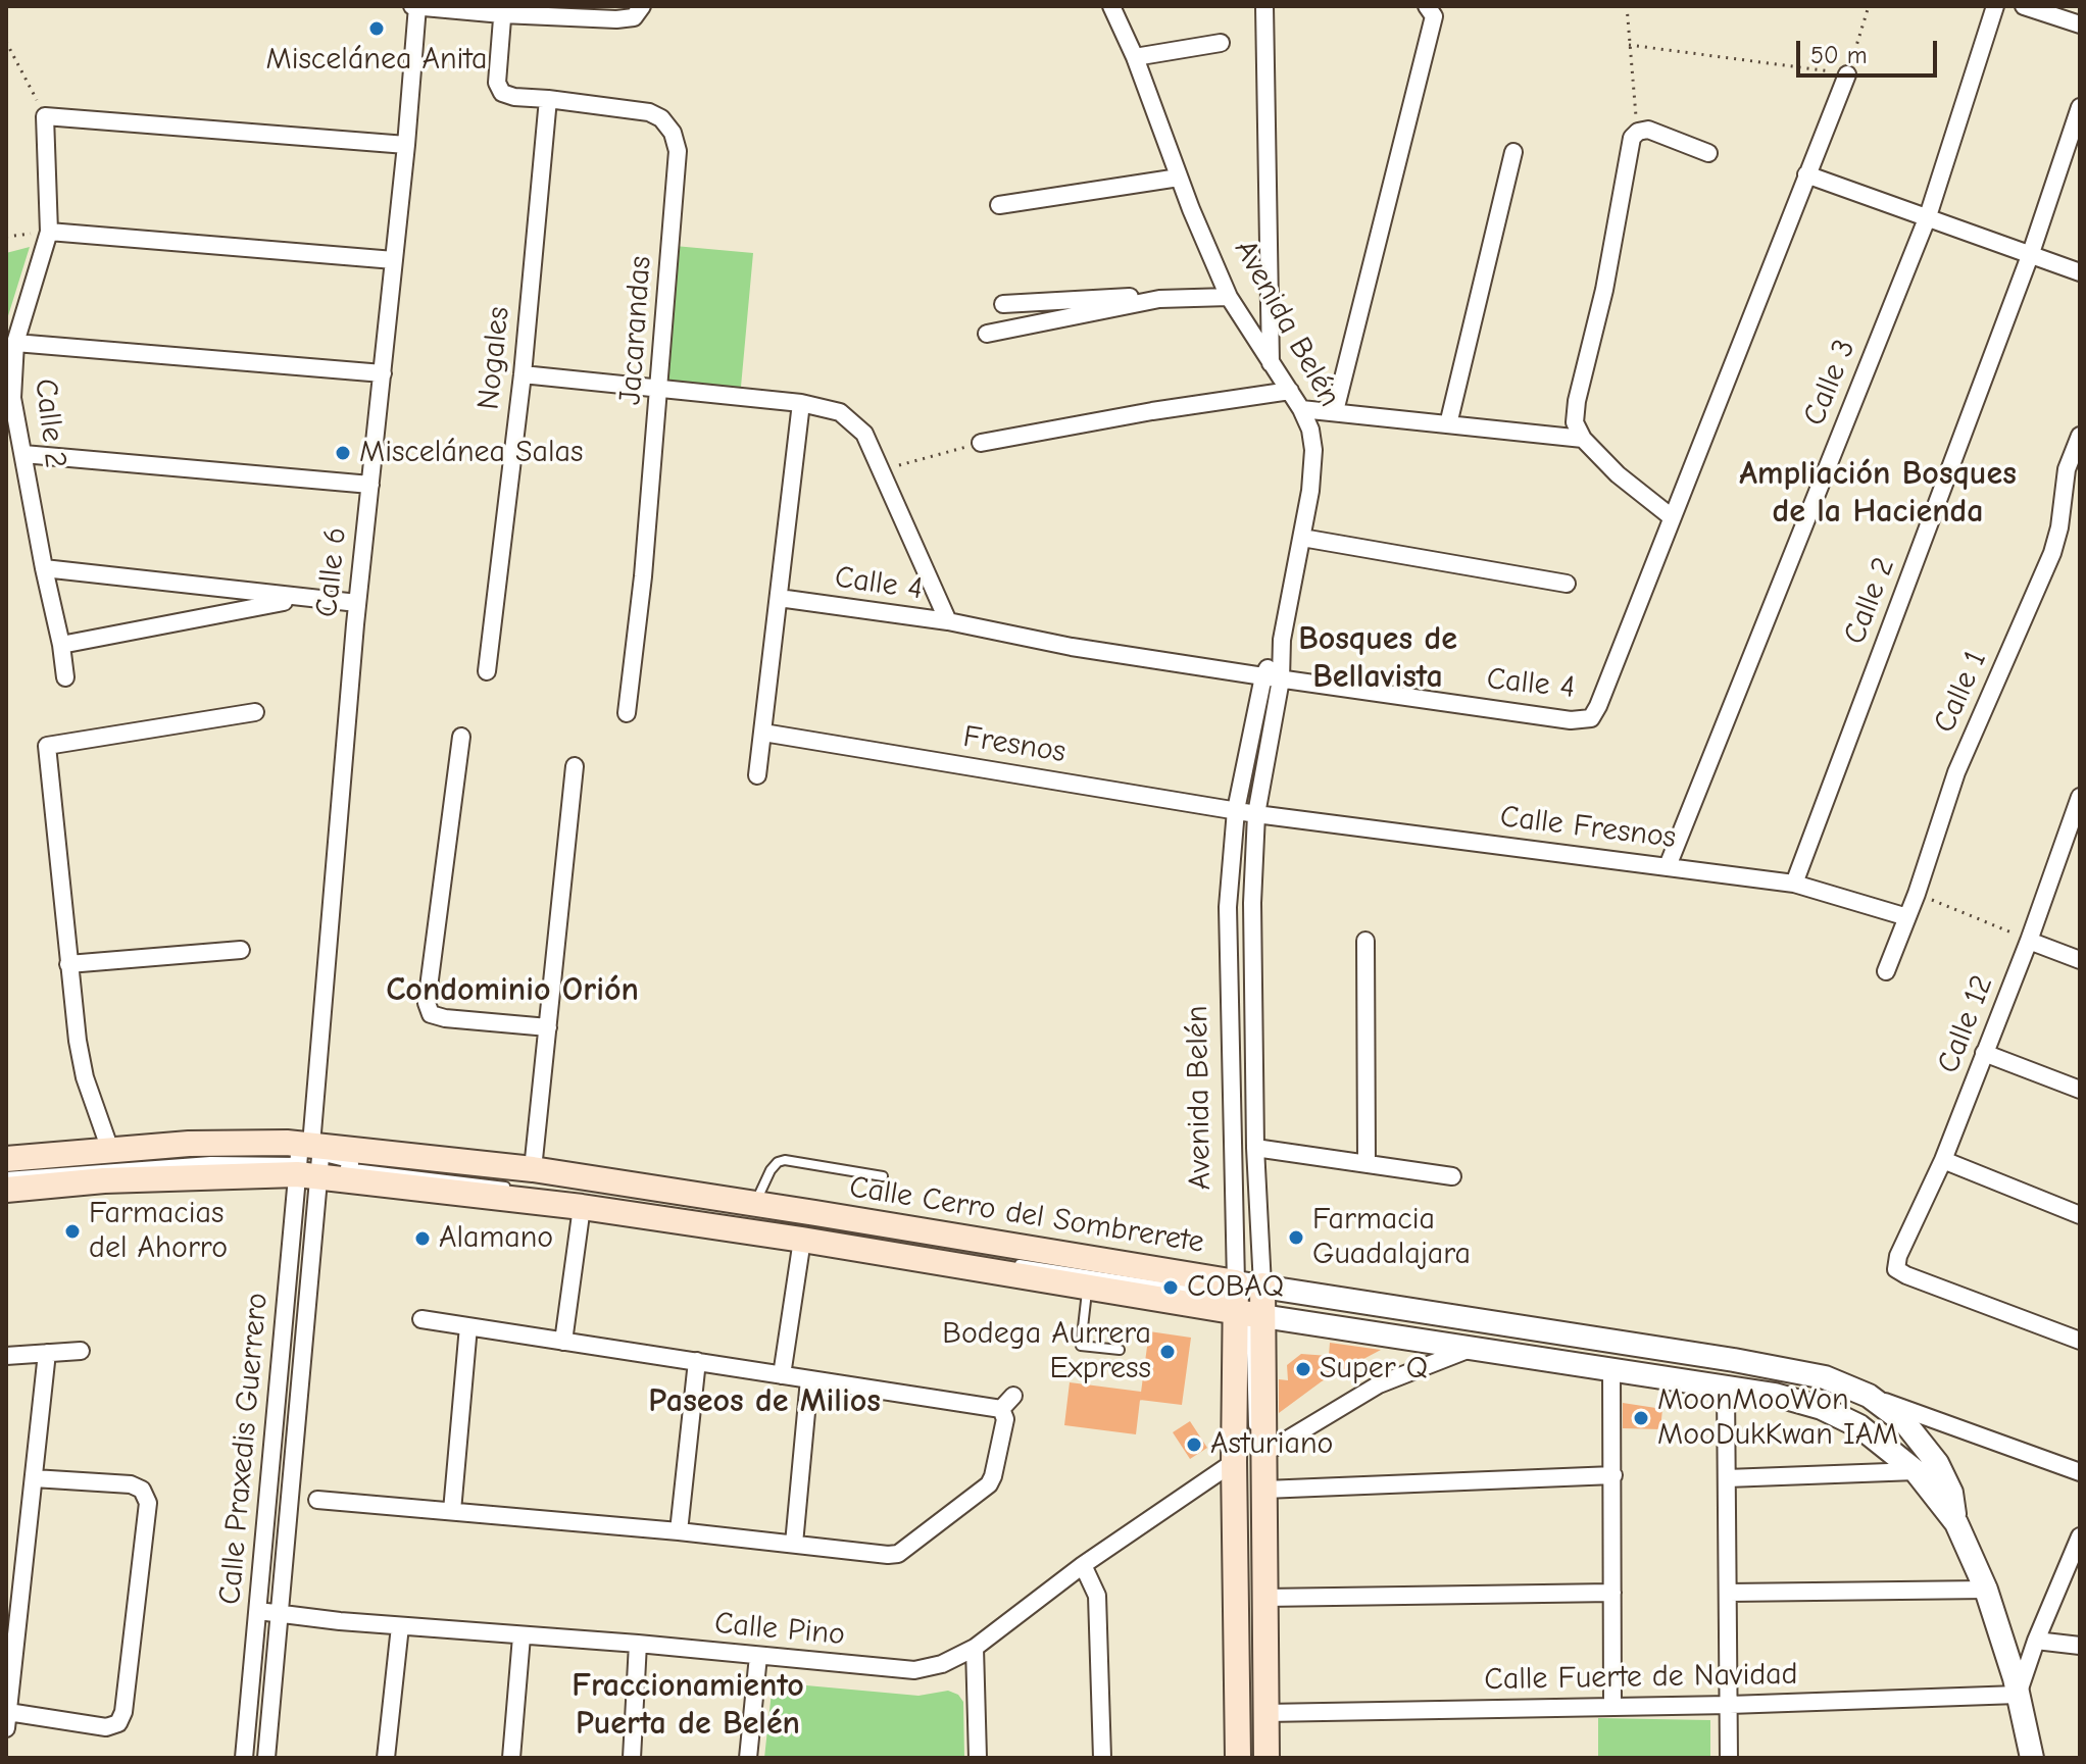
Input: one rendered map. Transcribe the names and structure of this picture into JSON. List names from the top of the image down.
{
  "streets": {
    "main road": ["Avenida Belén", "Calle Cerro del Sombrerete"],
    "street": [
      "Jacarandas",
      "Nogales",
      "Calle 3",
      "Calle 2",
      "Calle 6",
      "Calle 4",
      "Calle 1",
      "Fresnos",
      "Calle Fresnos",
      "Calle 12",
      "Calle Praxedis Guerrero",
      "Calle Pino",
      "Calle Fuerte de Navidad"
    ]
  },
  "crossings": [
    ["Avenida Belén", "Calle 4"],
    ["Avenida Belén", "Fresnos"],
    ["Avenida Belén", "Calle Fresnos"],
    ["Avenida Belén", "Calle Cerro del Sombrerete"],
    ["Avenida Belén", "Calle Pino"],
    ["Avenida Belén", "Calle Fuerte de Navidad"],
    ["Jacarandas", "Nogales"],
    ["Calle 3", "Calle Fresnos"],
    ["Calle 2", "Calle Fresnos"],
    ["Calle 6", "Calle Cerro del Sombrerete"],
    ["Calle 6", "Calle Praxedis Guerrero"],
    ["Calle 1", "Calle Fresnos"],
    ["Fresnos", "Calle Fresnos"],
    ["Calle Cerro del Sombrerete", "Calle Praxedis Guerrero"],
    ["Calle Cerro del Sombrerete", "Calle Pino"],
    ["Calle Cerro del Sombrerete", "Calle Fuerte de Navidad"],
    ["Calle Praxedis Guerrero", "Calle Pino"]
  ],
  "districts": [
    "Ampliación Bosques de la Hacienda",
    "Bosques de Bellavista",
    "Condominio Orión",
    "Paseos de Milios",
    "Fraccionamiento Puerta de Belén"
  ],
  "places": [
    "Miscelánea Anita",
    "Miscelánea Salas",
    "Farmacias del Ahorro",
    "Farmacia Guadalajara",
    "Alamano",
    "COBAQ",
    "Bodega Aurrera Express",
    "Super Q",
    "MoonMooWon MooDukKwan IAM",
    "Asturiano"
  ],
  "scale_bar": "50 m"
}
